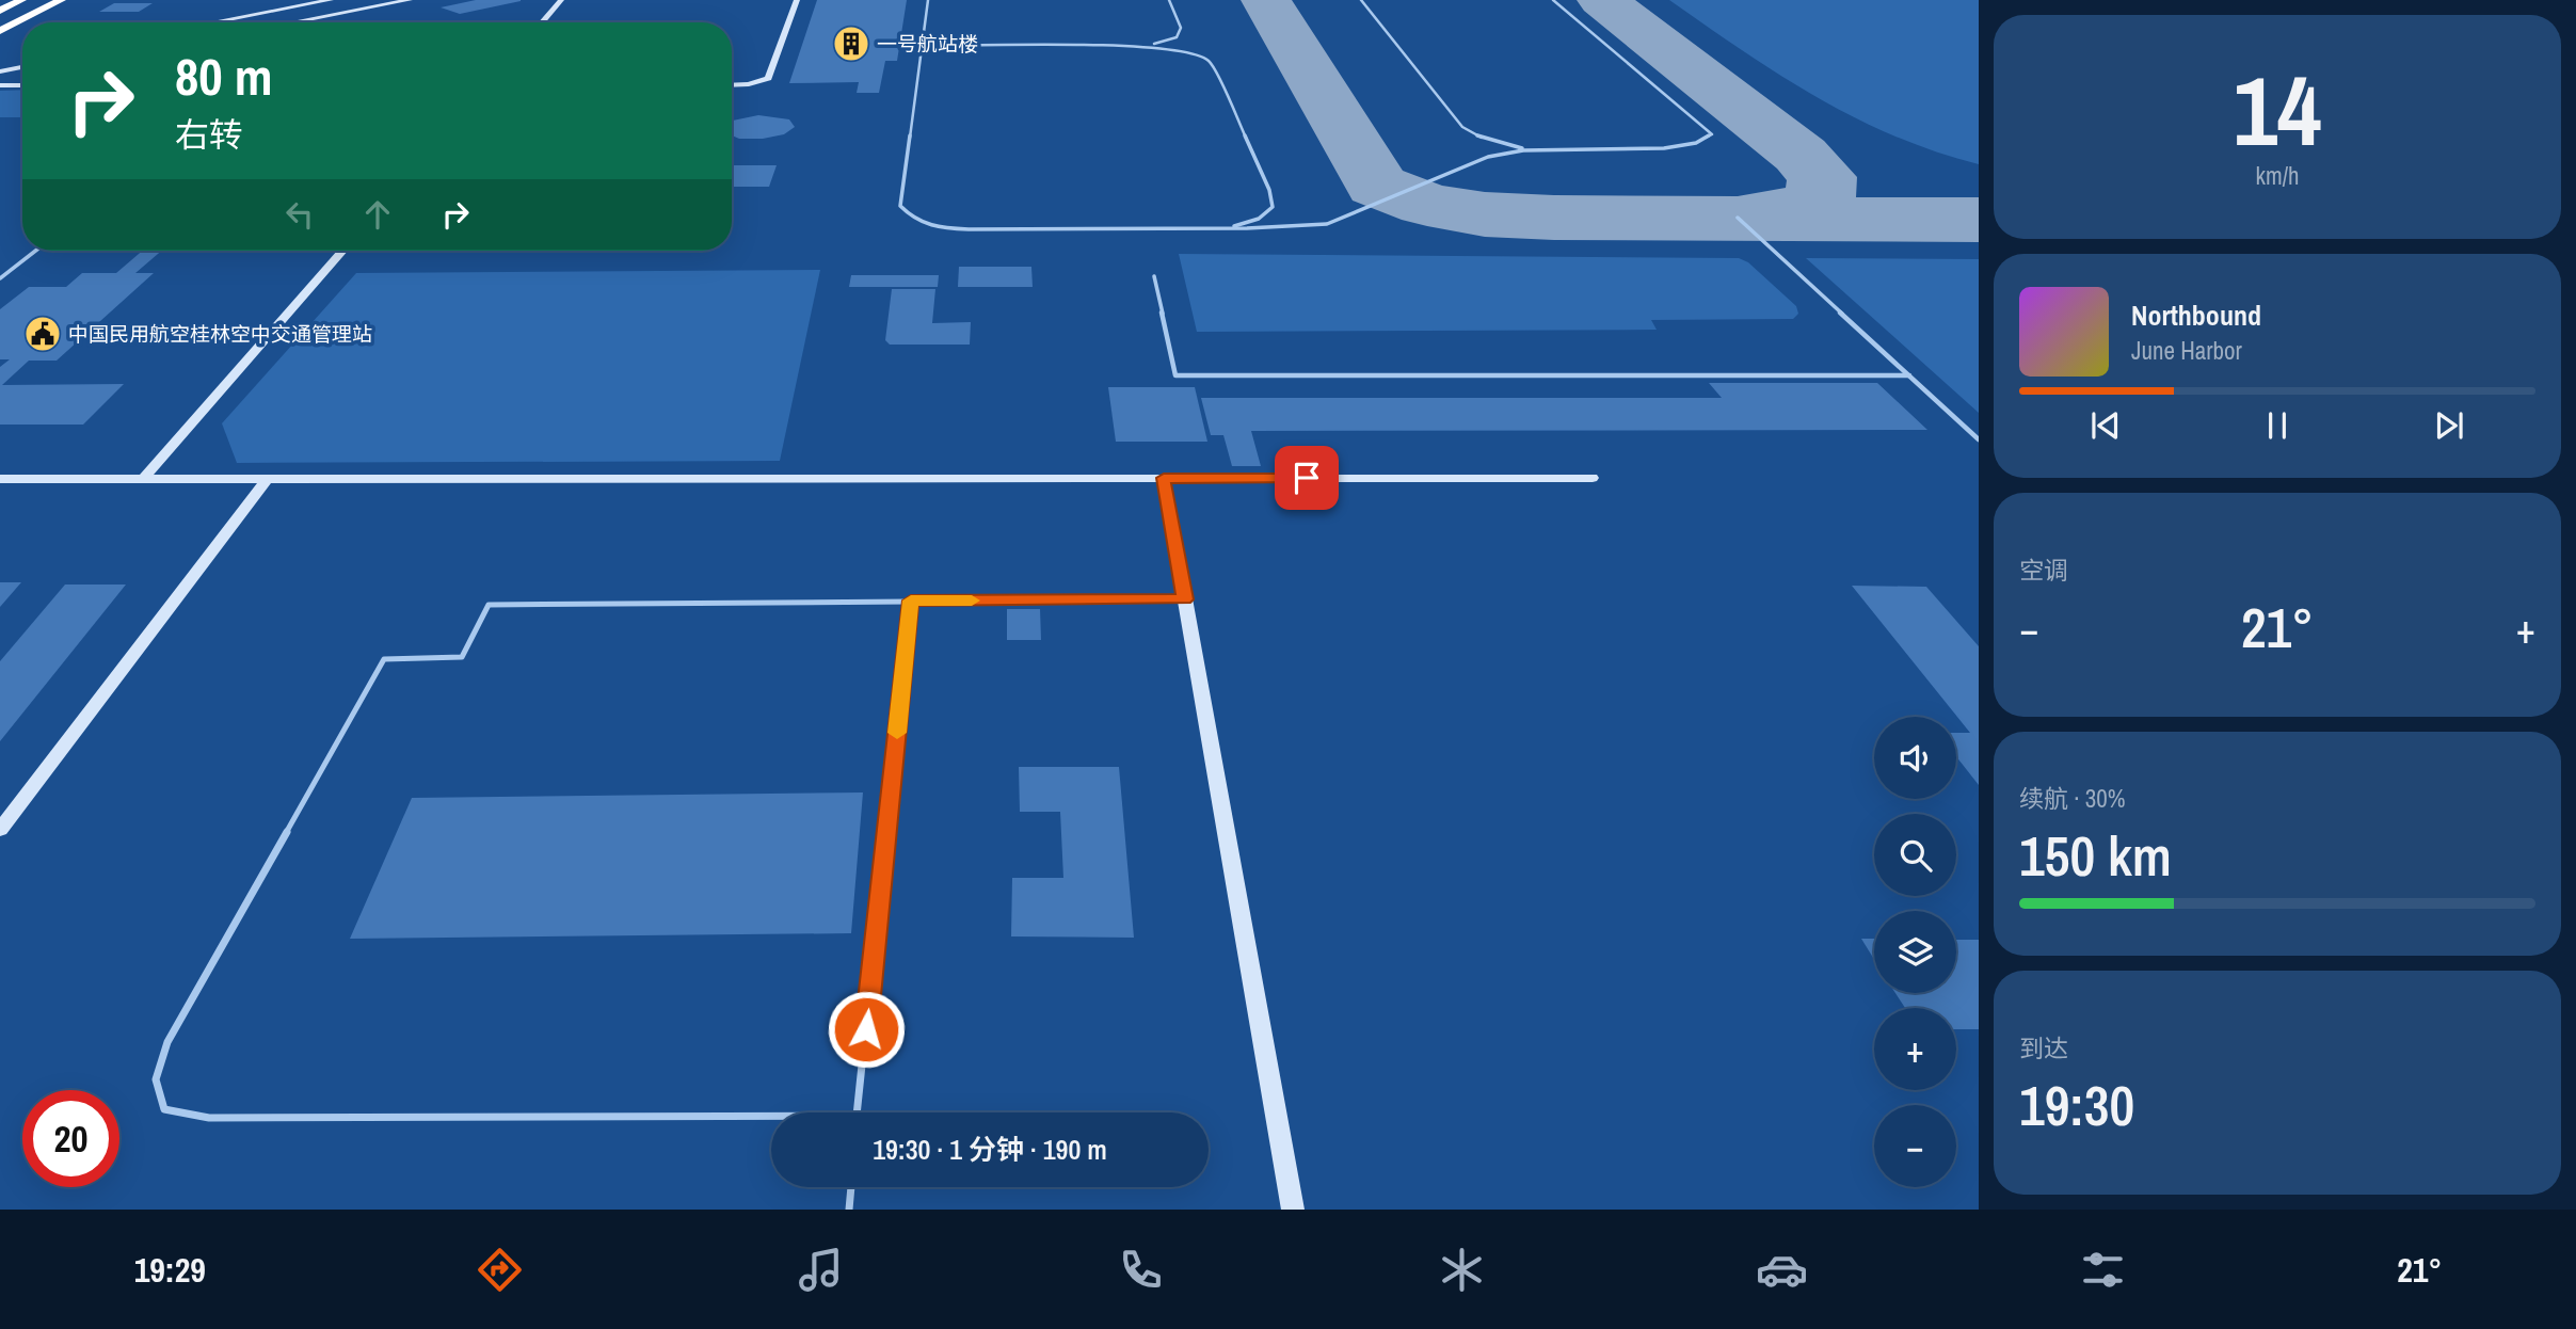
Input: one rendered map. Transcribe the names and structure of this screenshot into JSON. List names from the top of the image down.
{
  "places": {
    "building": ["一号航站楼"],
    "public building": ["中国民用航空桂林空中交通管理站"]
  },
  "page": {
    "tile": [
      ["14", "km/h"],
      "空调",
      ["续航 · 30%", "150 km"],
      ["到达", "19:30"]
    ],
    "turn": ["80 m", "右转"],
    "song": ["Northbound", "June Harbor"],
    "heat": ["−", "21°", "+"],
    "map_buttons": ["+", "−"],
    "limit": "20",
    "trip": "19:30 · 1 分钟 · 190 m",
    "tabs": ["19:29", "21°"]
  }
}
